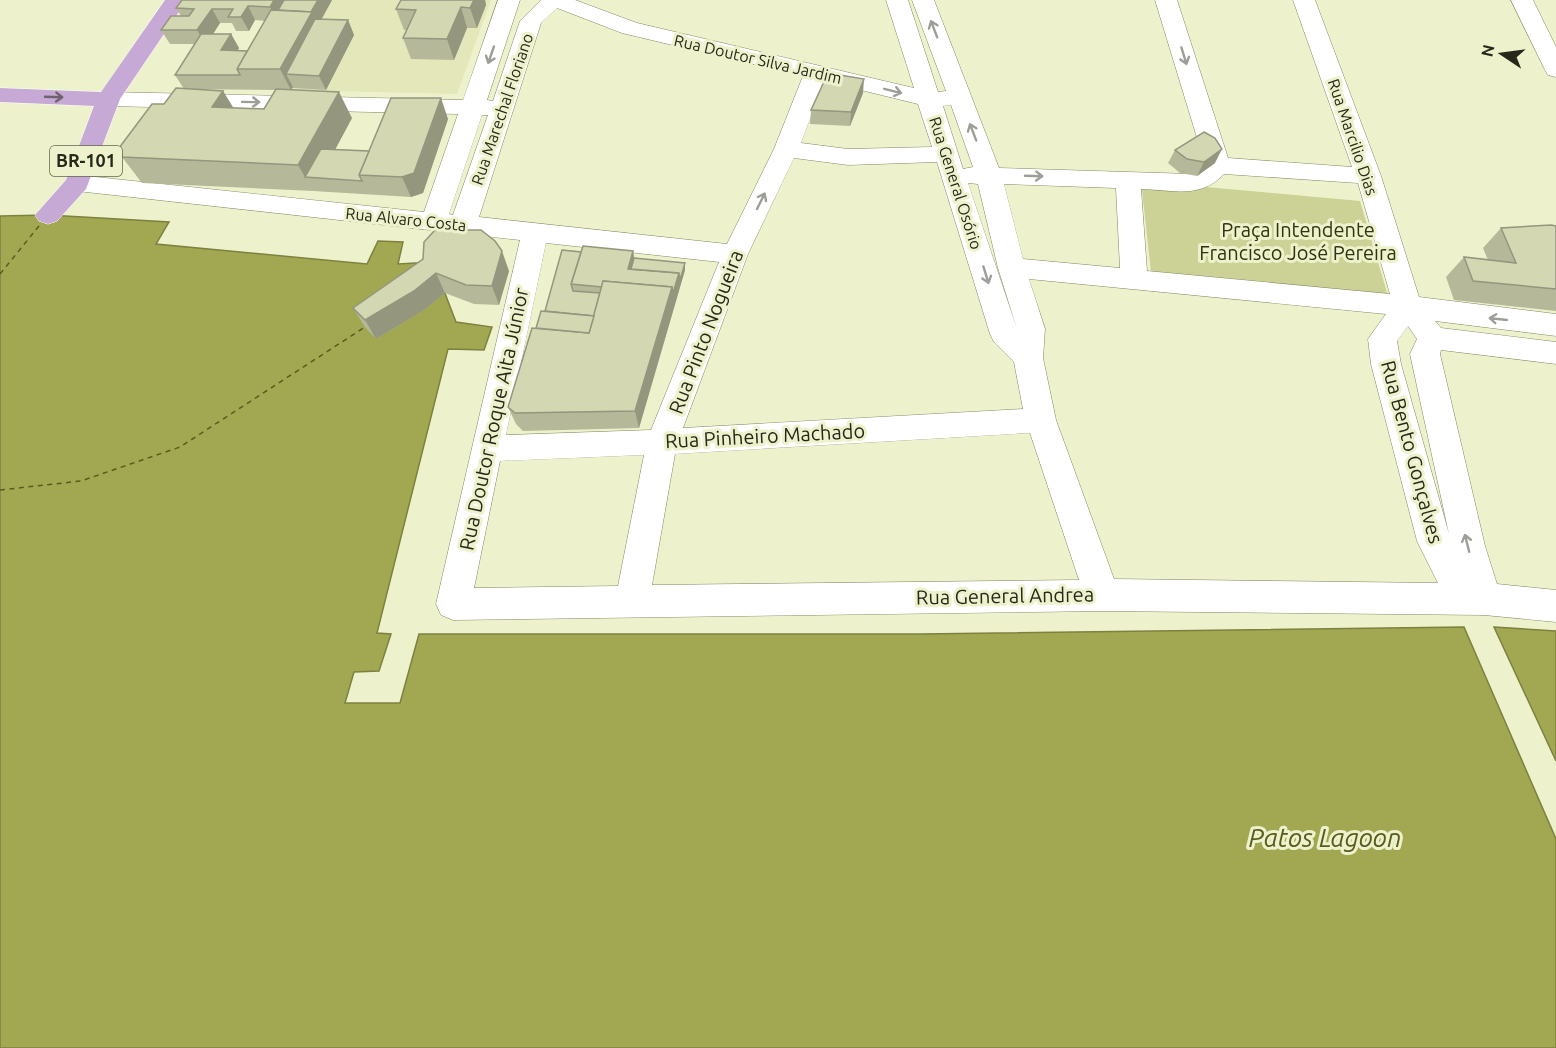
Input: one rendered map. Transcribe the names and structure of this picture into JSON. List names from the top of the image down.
{
  "streets": {
    "main road": ["BR-101"],
    "street": [
      "Rua Doutor Silva Jardim",
      "Rua Marechal Floriano",
      "Rua Marcilio Dias",
      "Rua General Osório",
      "Rua Alvaro Costa",
      "Rua Pinto Nogueira",
      "Rua Doutor Roque Aita Júnior",
      "Rua Pinheiro Machado",
      "Rua Bento Gonçalves",
      "Rua General Andrea"
    ]
  },
  "crossings": [
    ["Rua Doutor Silva Jardim", "Rua General Osório"],
    ["Rua Doutor Silva Jardim", "Rua Pinto Nogueira"],
    ["Rua Marechal Floriano", "Rua Alvaro Costa"],
    ["Rua Marcilio Dias", "Rua Bento Gonçalves"],
    ["BR-101", "Rua Alvaro Costa"],
    ["Rua General Osório", "Rua Pinheiro Machado"],
    ["Rua General Osório", "Rua General Andrea"],
    ["Rua Alvaro Costa", "Rua Pinto Nogueira"],
    ["Rua Alvaro Costa", "Rua Doutor Roque Aita Júnior"],
    ["Rua Pinto Nogueira", "Rua Pinheiro Machado"],
    ["Rua Pinto Nogueira", "Rua General Andrea"],
    ["Rua Doutor Roque Aita Júnior", "Rua Pinheiro Machado"],
    ["Rua Doutor Roque Aita Júnior", "Rua General Andrea"],
    ["Rua Bento Gonçalves", "Rua General Andrea"]
  ],
  "water": ["Patos Lagoon"],
  "parks": ["Praça Intendente Francisco José Pereira"],
  "north": "left"
}
